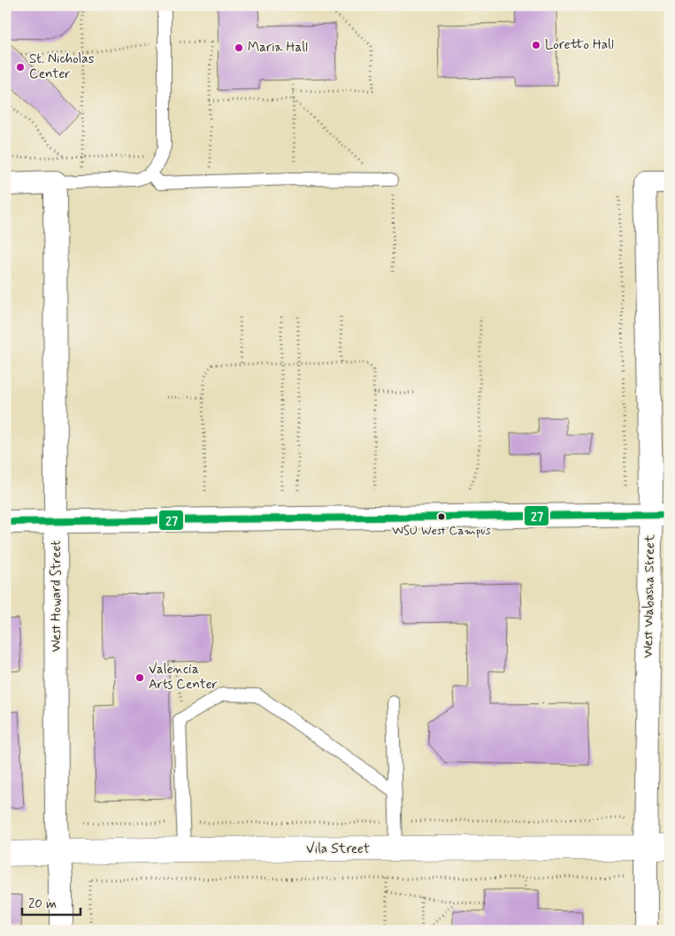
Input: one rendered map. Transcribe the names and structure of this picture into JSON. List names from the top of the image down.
{
  "streets": {
    "street": ["West Howard Street", "West Wabasha Street", "Vila Street"]
  },
  "crossings": [
    ["West Howard Street", "Vila Street"],
    ["West Wabasha Street", "Vila Street"]
  ],
  "places": [
    "Loretto Hall",
    "Maria Hall",
    "St. Nicholas Center",
    "WSU West Campus",
    "Valencia Arts Center"
  ],
  "lines": ["transit line 27"],
  "scale_bar": "20 m"
}
